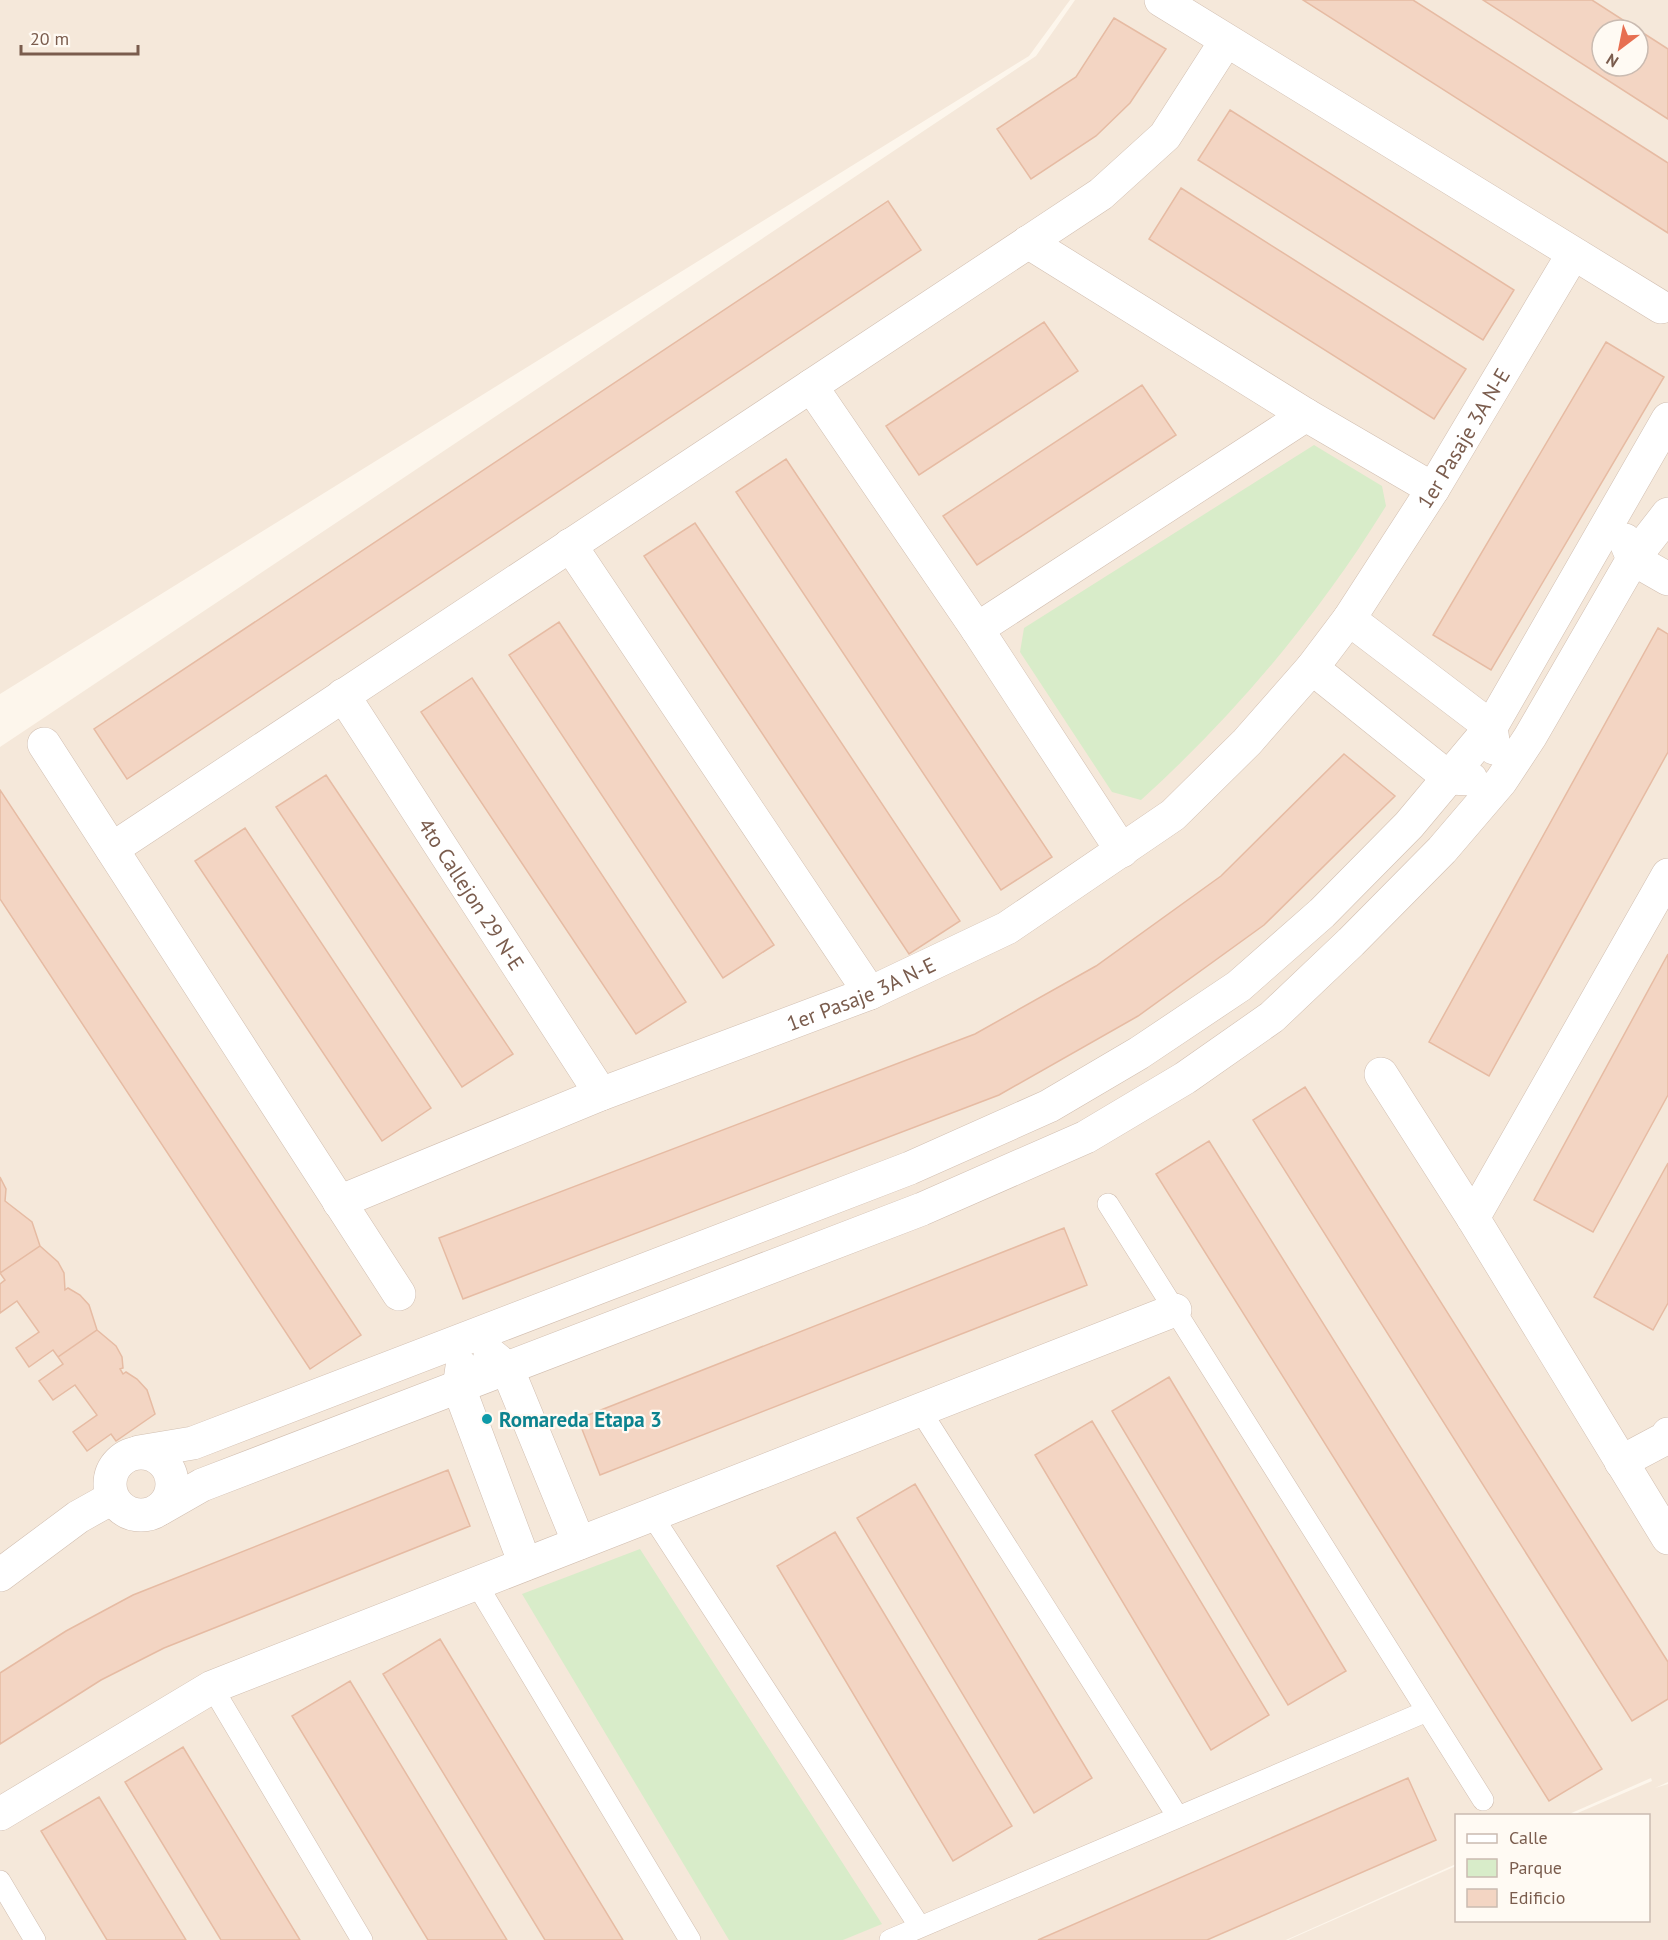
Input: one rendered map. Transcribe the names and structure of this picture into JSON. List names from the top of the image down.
{
  "streets": {
    "street": ["1er Pasaje 3A N-E", "4to Callejon 29 N-E"]
  },
  "crossings": [
    ["1er Pasaje 3A N-E", "4to Callejon 29 N-E"]
  ],
  "places": ["Romareda Etapa 3"],
  "legend": ["Calle", "Parque", "Edificio"],
  "scale_bar": "20 m",
  "north": "bottom left"
}
